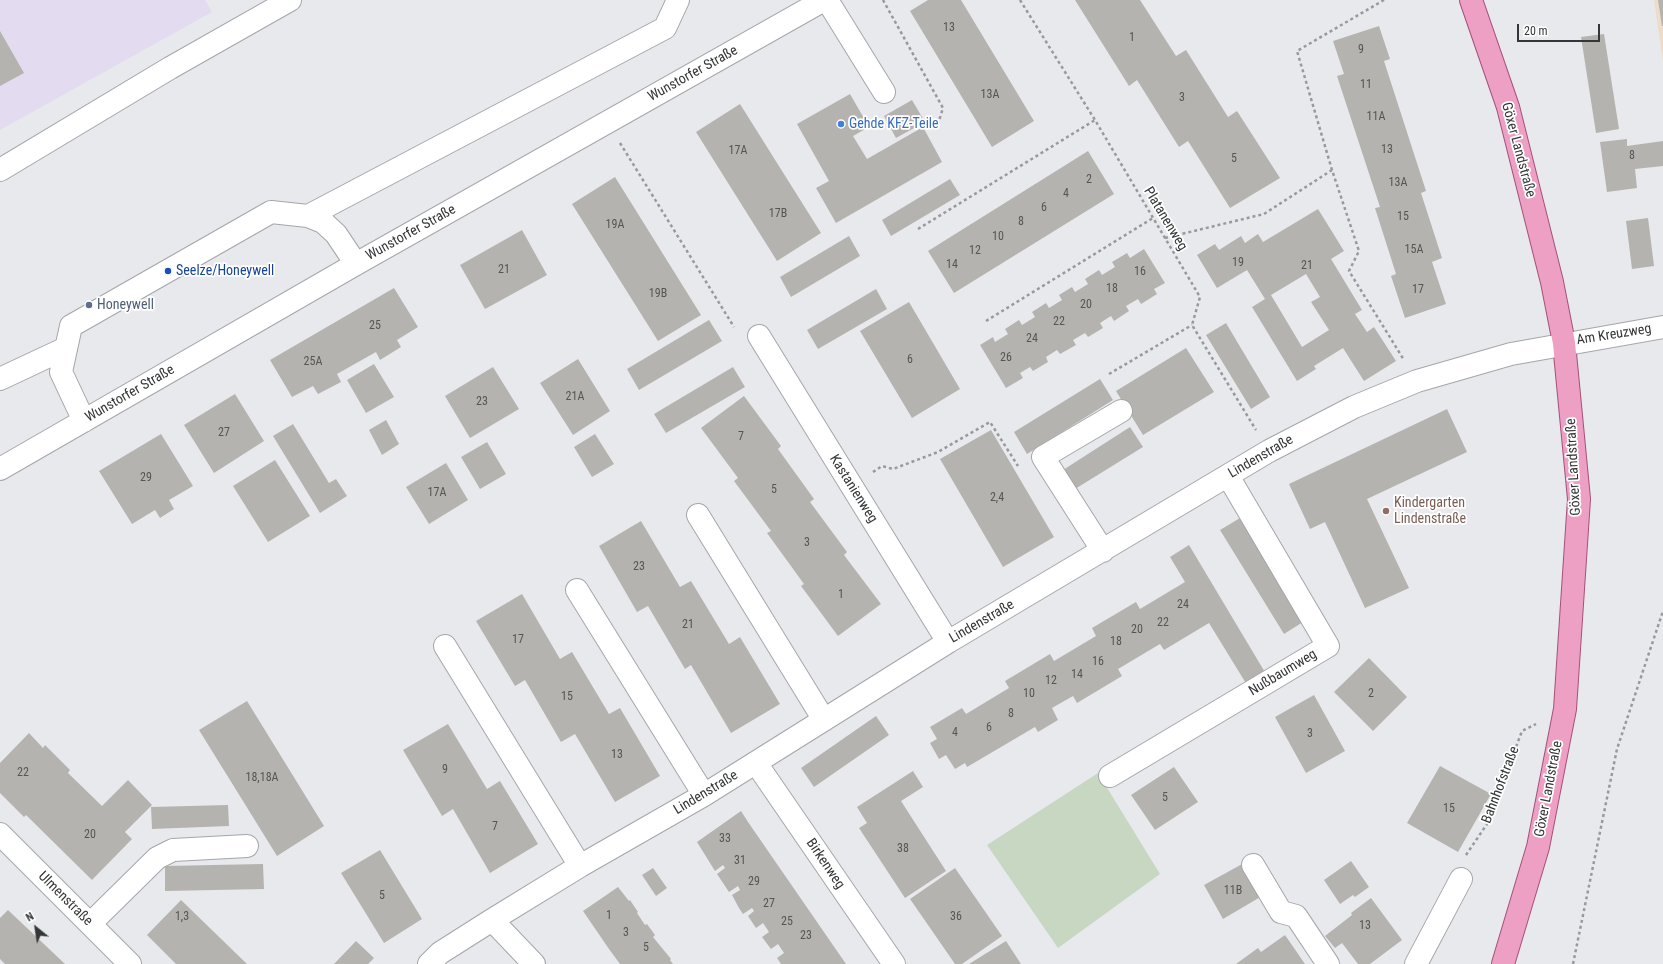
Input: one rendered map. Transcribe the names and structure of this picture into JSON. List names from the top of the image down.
{
  "streets": {
    "main road": ["Göxer Landstraße"],
    "street": [
      "Wunstorfer Straße",
      "Am Kreuzweg",
      "Lindenstraße",
      "Kastanienweg",
      "Nußbaumweg",
      "Birkenweg",
      "Ulmenstraße"
    ],
    "path": ["Platanenweg", "Bahnhofstraße"]
  },
  "crossings": [
    ["Göxer Landstraße", "Am Kreuzweg"],
    ["Göxer Landstraße", "Lindenstraße"],
    ["Göxer Landstraße", "Bahnhofstraße"],
    ["Am Kreuzweg", "Lindenstraße"],
    ["Lindenstraße", "Kastanienweg"],
    ["Lindenstraße", "Nußbaumweg"],
    ["Lindenstraße", "Birkenweg"]
  ],
  "places": [
    "Gehde KFZ-Teile",
    "Seelze/Honeywell",
    "Honeywell",
    "Kindergarten Lindenstraße"
  ],
  "house_numbers": [
    "13",
    "1",
    "9",
    "11",
    "13A",
    "3",
    "11A",
    "13",
    "17A",
    "8",
    "5",
    "2",
    "13A",
    "4",
    "6",
    "17B",
    "15",
    "8",
    "19A",
    "10",
    "15A",
    "12",
    "19",
    "14",
    "21",
    "21",
    "16",
    "18",
    "17",
    "19B",
    "20",
    "22",
    "25",
    "24",
    "26",
    "6",
    "25A",
    "21A",
    "23",
    "27",
    "7",
    "29",
    "5",
    "17A",
    "2,4",
    "3",
    "23",
    "1",
    "24",
    "22",
    "21",
    "20",
    "17",
    "18",
    "16",
    "14",
    "12",
    "10",
    "2",
    "15",
    "8",
    "6",
    "4",
    "3",
    "13",
    "9",
    "22",
    "18,18A",
    "5",
    "15",
    "7",
    "20",
    "33",
    "38",
    "31",
    "29",
    "11B",
    "5",
    "27",
    "1",
    "1,3",
    "36",
    "25",
    "13",
    "3",
    "23",
    "5"
  ],
  "scale_bar": "20 m",
  "north": "top left"
}
